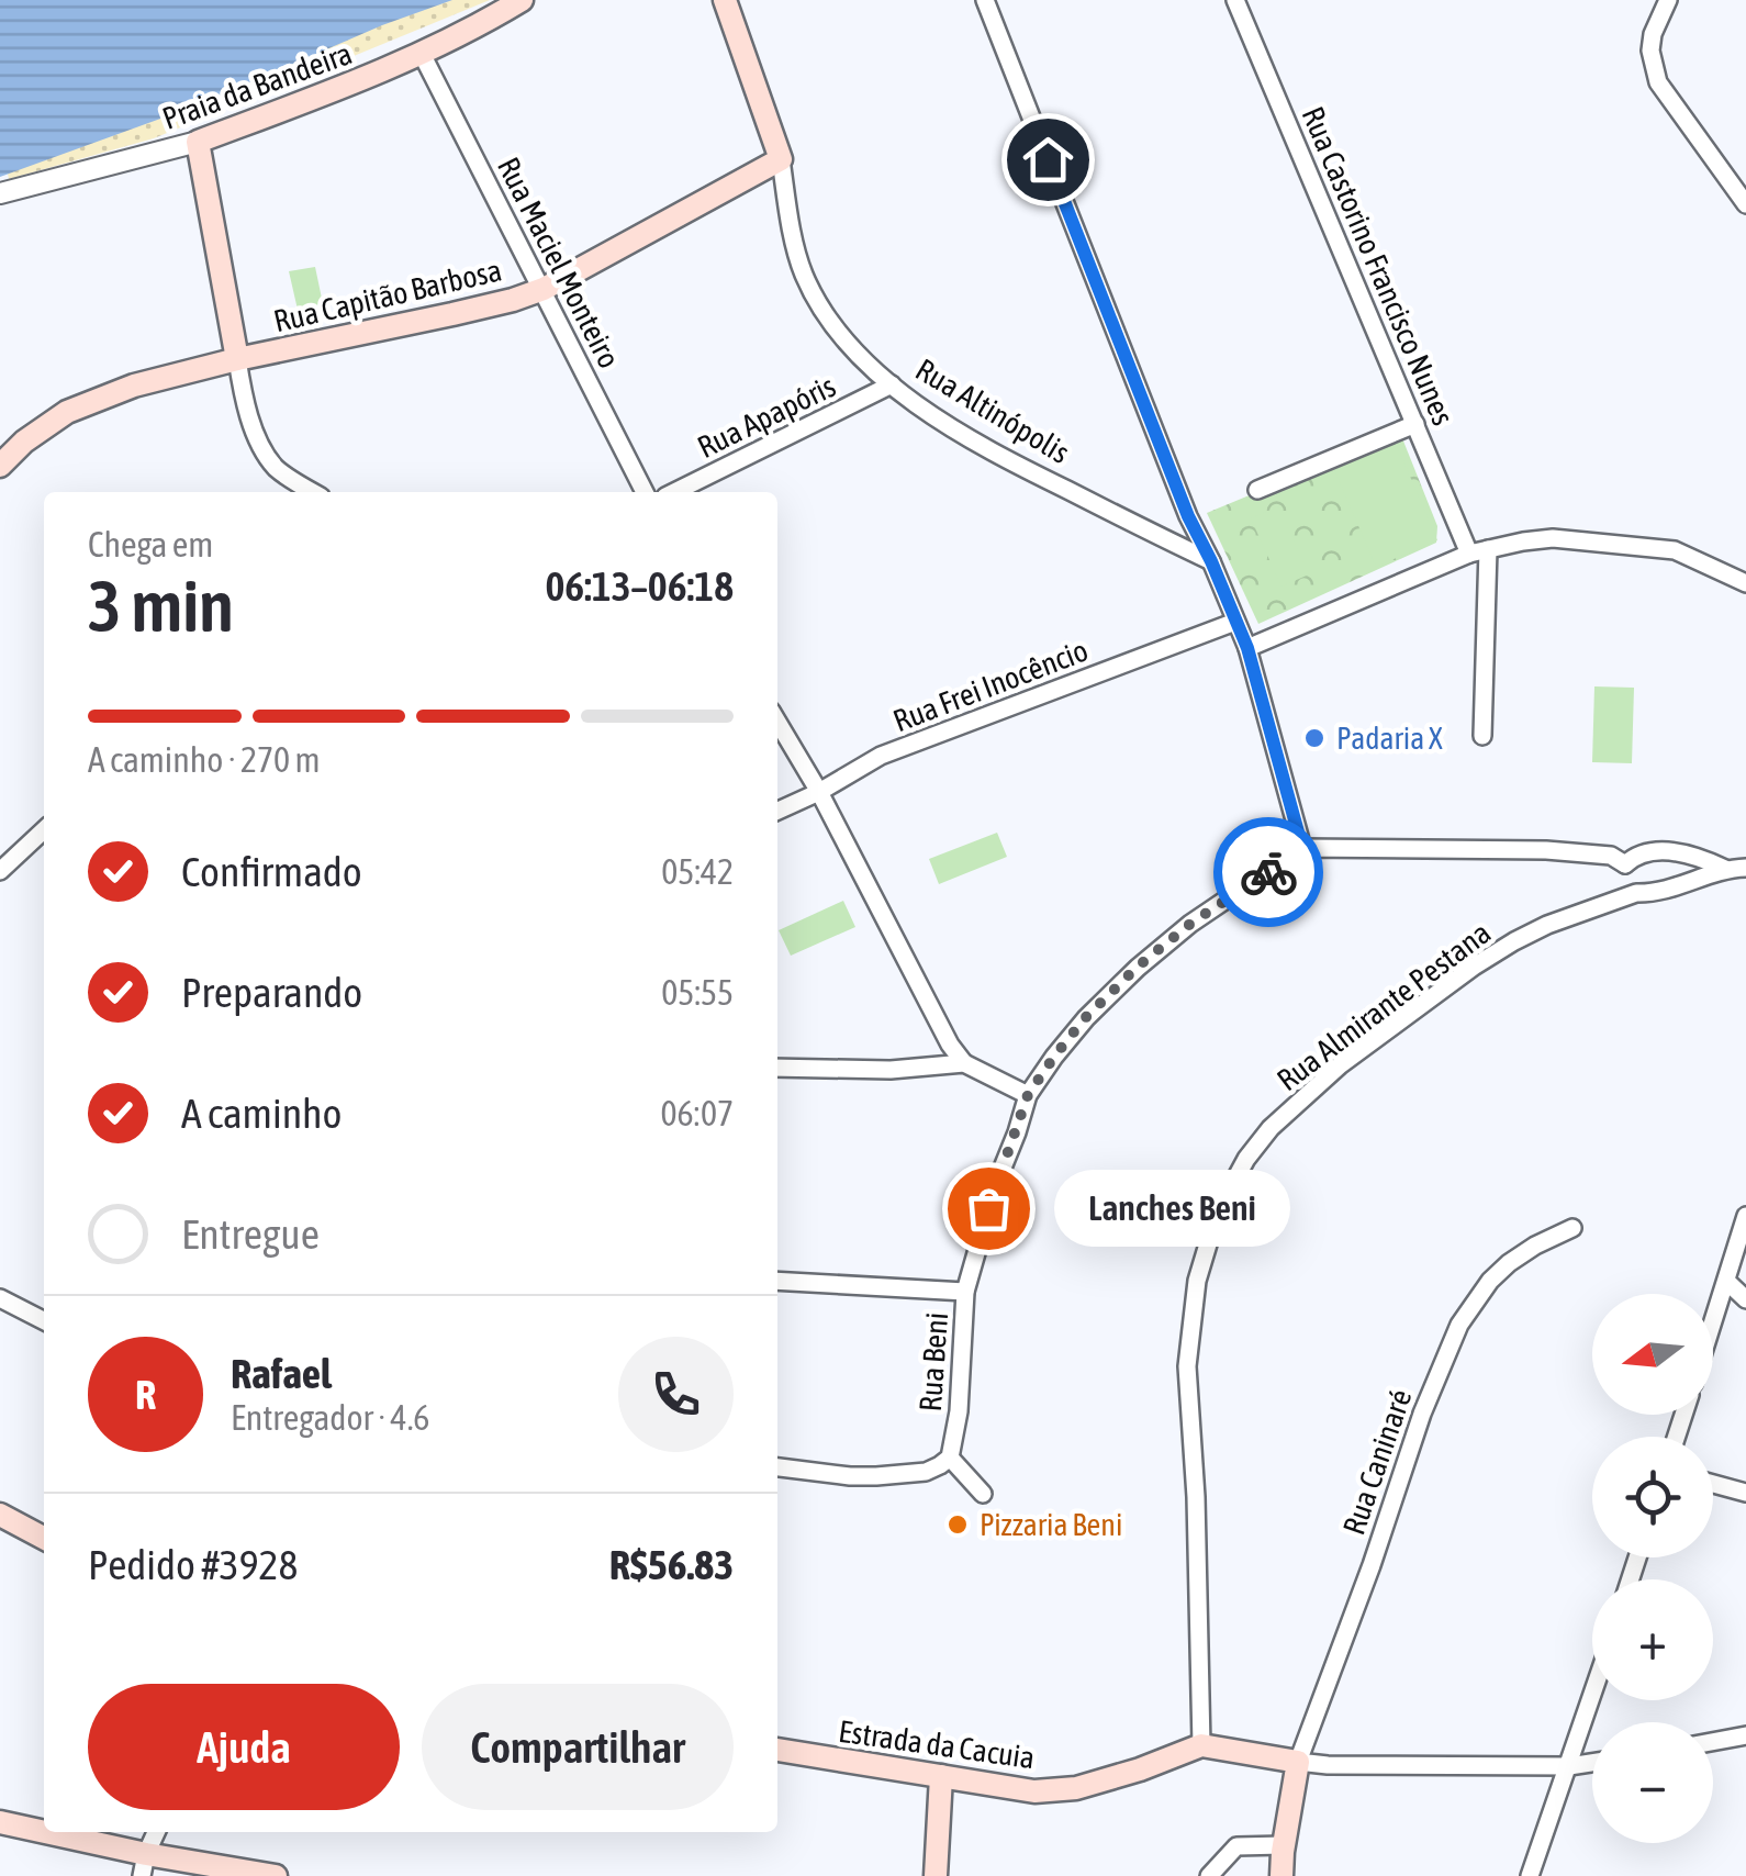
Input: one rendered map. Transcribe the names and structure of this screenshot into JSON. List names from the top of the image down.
{
  "streets": {
    "main road": [
      "Praia da Bandeira",
      "Rua Capitão Barbosa",
      "Rua Altinópolis",
      "Estrada da Cacuia"
    ],
    "street": [
      "Rua Maciel Monteiro",
      "Rua Castorino Francisco Nunes",
      "Rua Apapóris",
      "Rua Frei Inocêncio",
      "Rua Almirante Pestana",
      "Rua Beni",
      "Rua Caninaré"
    ]
  },
  "crossings": [
    ["Praia da Bandeira", "Rua Maciel Monteiro"],
    ["Rua Maciel Monteiro", "Rua Capitão Barbosa"],
    ["Rua Capitão Barbosa", "Rua Altinópolis"],
    ["Rua Altinópolis", "Rua Apapóris"],
    ["Rua Almirante Pestana", "Estrada da Cacuia"],
    ["Rua Caninaré", "Estrada da Cacuia"]
  ],
  "places": ["Padaria X", "Lanches Beni", "Pizzaria Beni"],
  "north": "left",
  "page": {
    "heading": ["3 min", "Chega em", "06:13–06:18"],
    "panel": [
      "Rafael",
      "Entregador · 4.6",
      "Pedido #3928",
      "R$56.83"
    ],
    "bar": "A caminho · 270 m",
    "list": [
      ["Confirmado", "05:42"],
      ["Preparando", "05:55"],
      ["A caminho", "06:07"],
      "Entregue"
    ],
    "bubble": "Lanches Beni",
    "map_buttons": ["+", "−"],
    "round": "R",
    "buttons": ["Ajuda", "Compartilhar"]
  }
}
